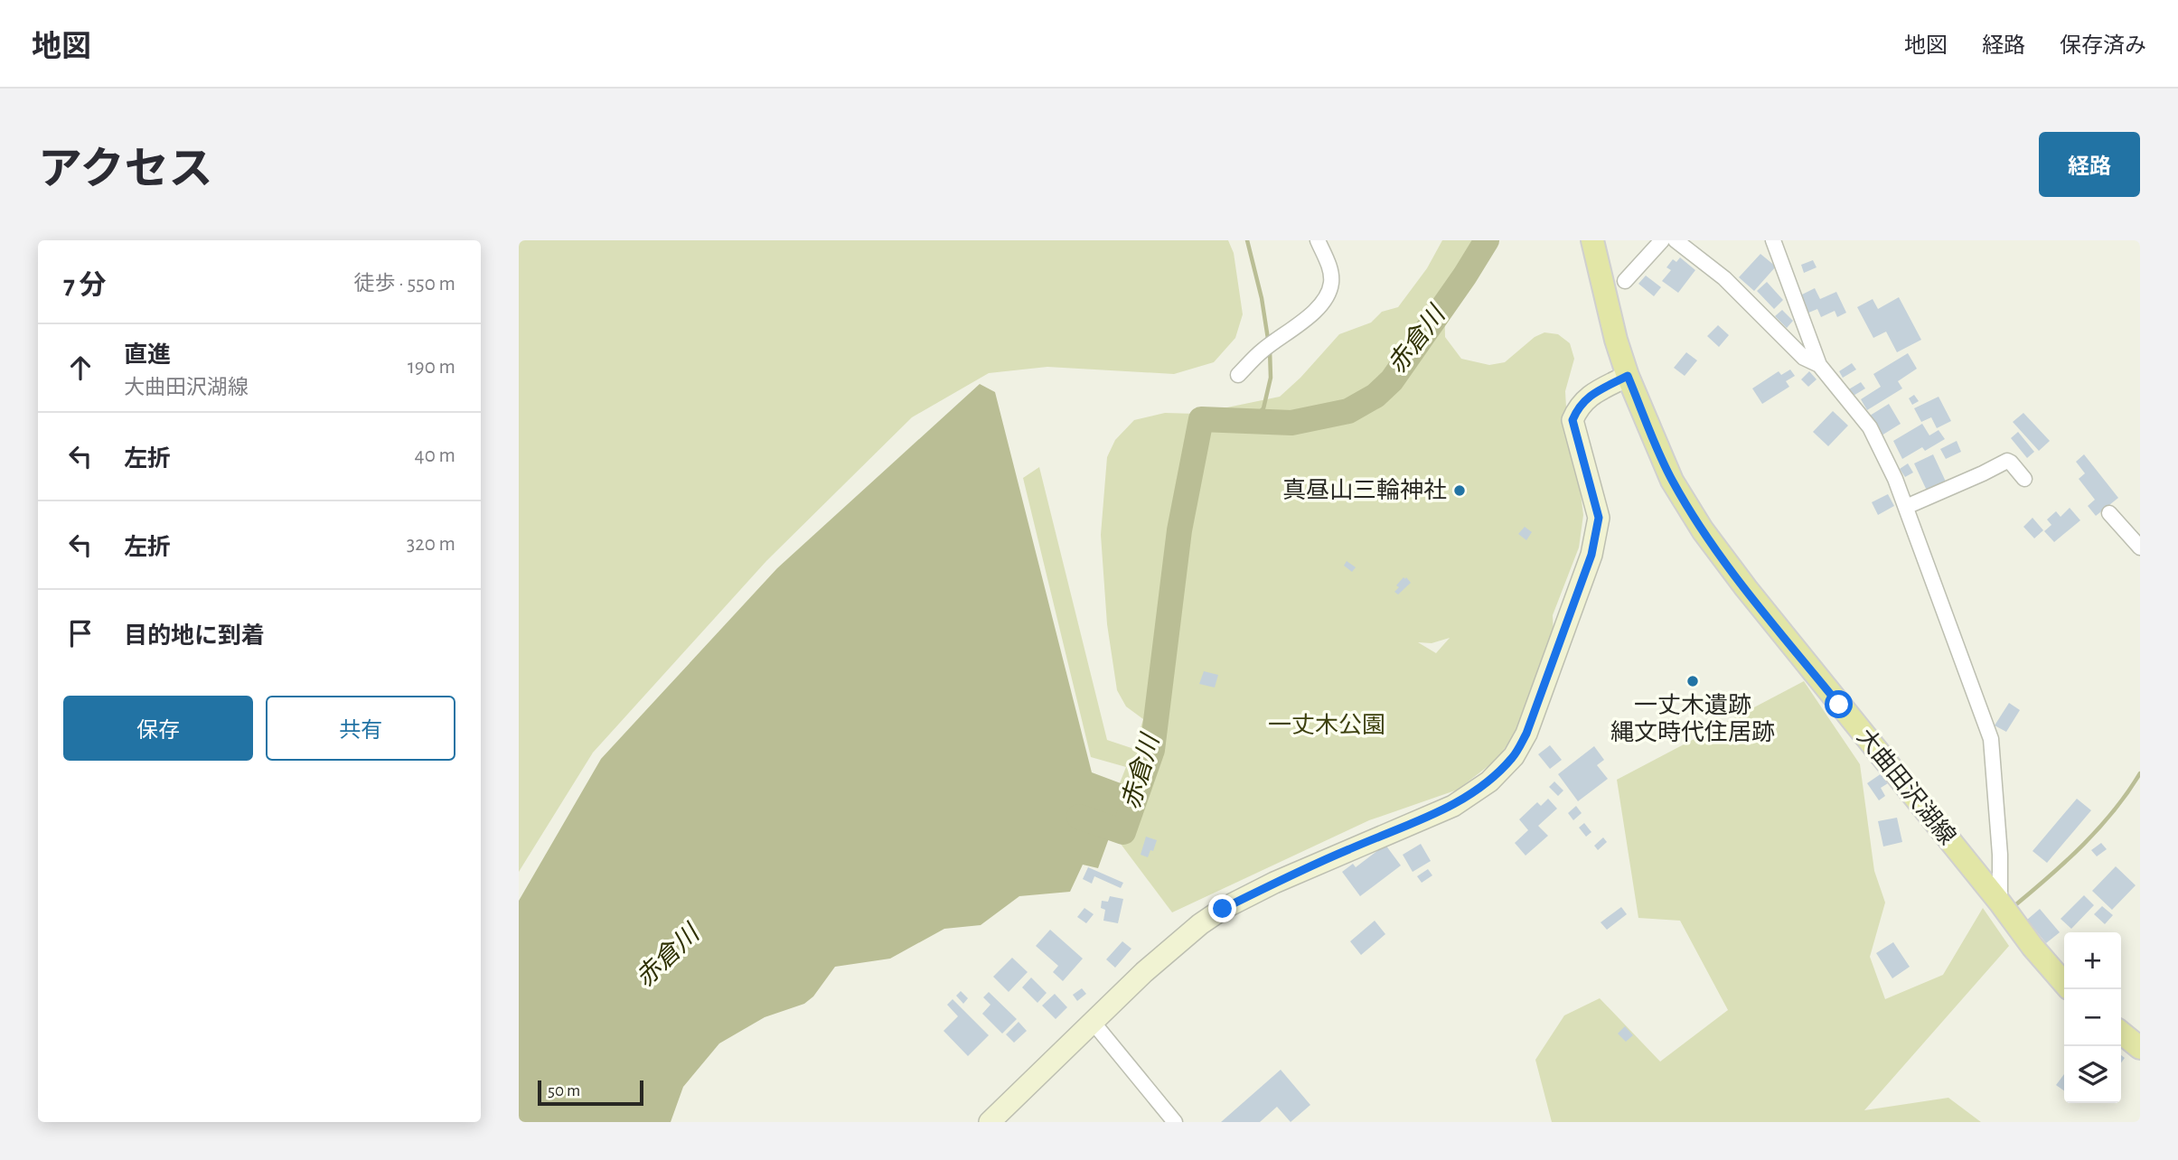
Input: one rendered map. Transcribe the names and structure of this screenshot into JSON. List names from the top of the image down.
{
  "streets": {
    "main road": ["大曲田沢湖線"]
  },
  "water": ["赤倉川"],
  "parks": ["一丈木公園"],
  "places": ["真昼山三輪神社", "一丈木遺跡 縄文時代住居跡"],
  "scale_bar": "50 m",
  "page": {
    "header": "地図",
    "nav": ["地図", "経路", "保存済み"],
    "title": "アクセス",
    "buttons": [
      "経路",
      ["保存", "共有"]
    ],
    "heading": ["7 分", "徒歩 · 550 m"],
    "list": [
      ["直進", "大曲田沢湖線", "190 m"],
      ["左折", "40 m"],
      ["左折", "320 m"],
      "目的地に到着"
    ],
    "map_buttons": ["+", "−"],
    "scale": "50 m"
  }
}
